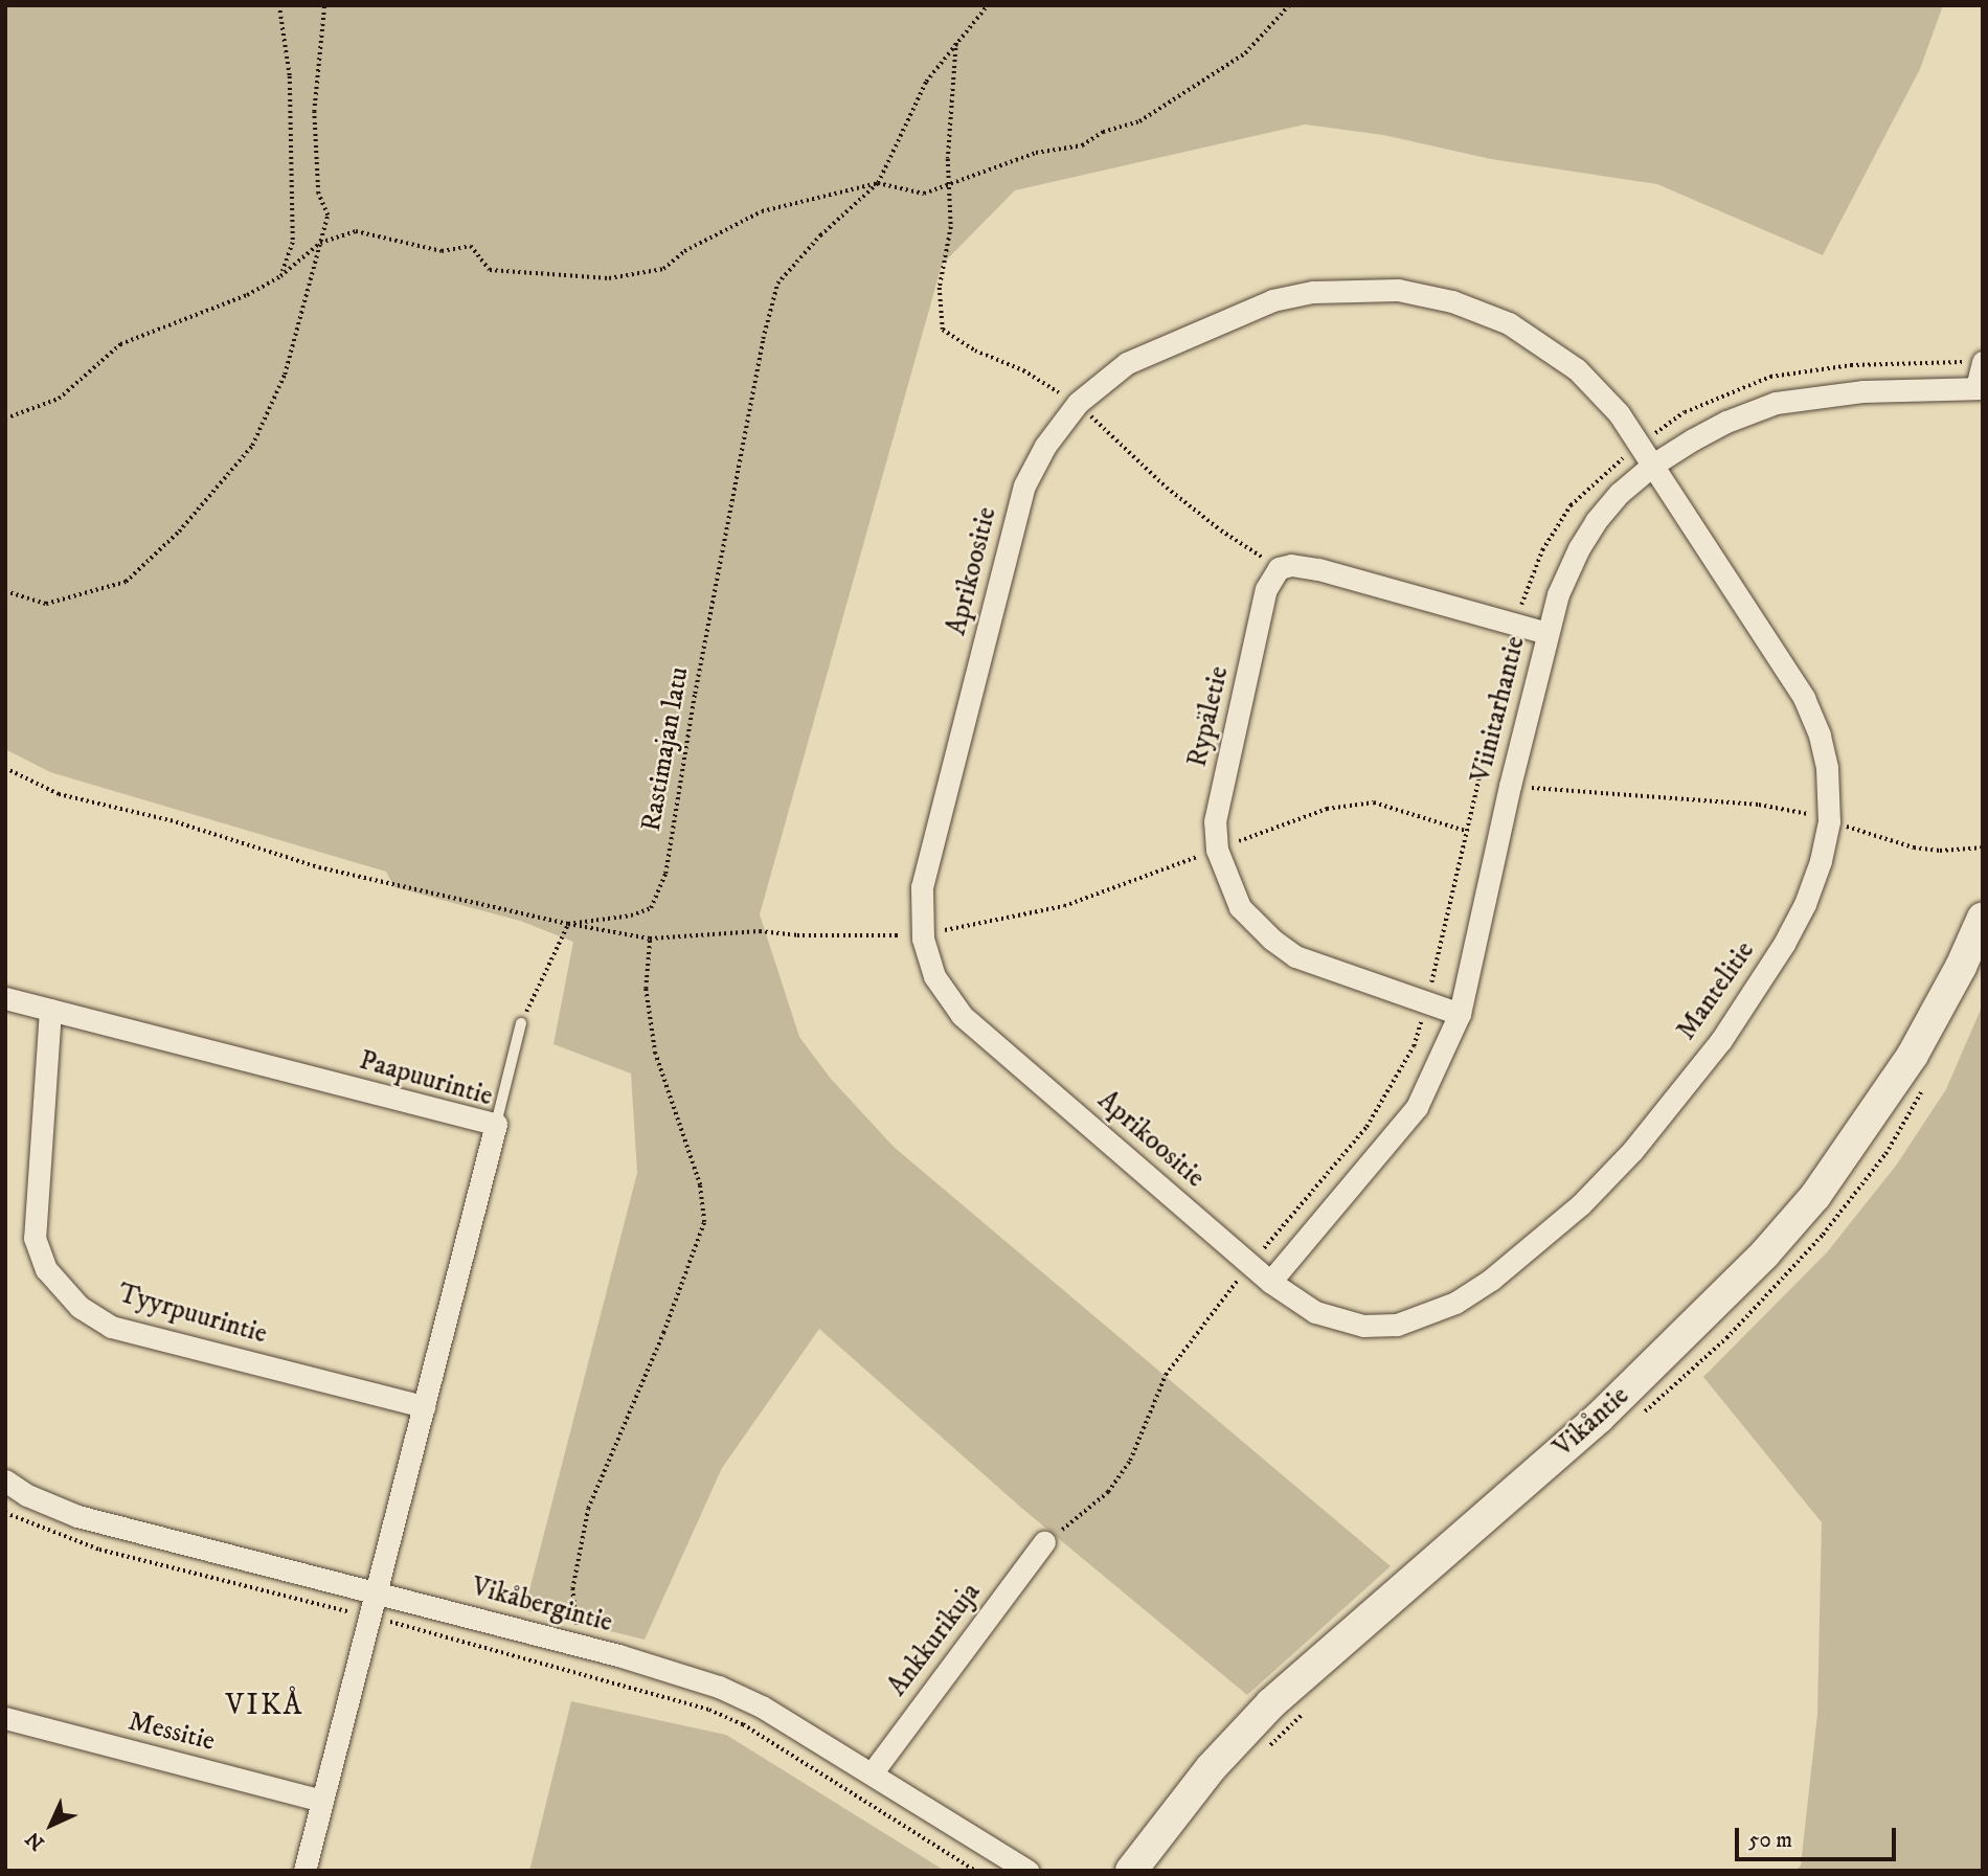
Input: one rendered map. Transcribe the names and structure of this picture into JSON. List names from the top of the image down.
{
  "streets": {
    "street": [
      "Aprikoositie",
      "Viinitarhantie",
      "Rypäletie",
      "Mantelitie",
      "Paapuurintie",
      "Tyyrpuurintie",
      "Vikåntie",
      "Vikåbergintie",
      "Ankkurikuja",
      "Messitie"
    ],
    "path": ["Rastimajan latu"]
  },
  "crossings": [
    ["Aprikoositie", "Viinitarhantie"],
    ["Aprikoositie", "Mantelitie"],
    ["Viinitarhantie", "Rypäletie"],
    ["Viinitarhantie", "Mantelitie"],
    ["Paapuurintie", "Tyyrpuurintie"],
    ["Paapuurintie", "Vikåbergintie"],
    ["Paapuurintie", "Messitie"],
    ["Vikåbergintie", "Ankkurikuja"]
  ],
  "districts": ["VIKÅ"],
  "scale_bar": "50 m",
  "north": "bottom left"
}
